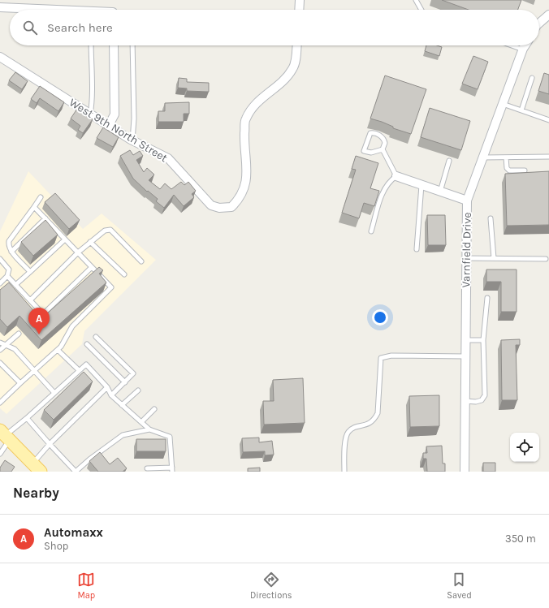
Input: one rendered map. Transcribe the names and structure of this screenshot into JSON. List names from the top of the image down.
{
  "streets": {
    "street": ["West 9th North Street", "Varnfield Drive"]
  },
  "page": {
    "search": "Search here",
    "pins": "A",
    "heading": "Nearby",
    "list": [
      {
        "mark": "A",
        "name": "Automaxx",
        "note": "Shop",
        "value": "350 m"
      }
    ],
    "nav": ["Map", "Directions", "Saved"]
  }
}
